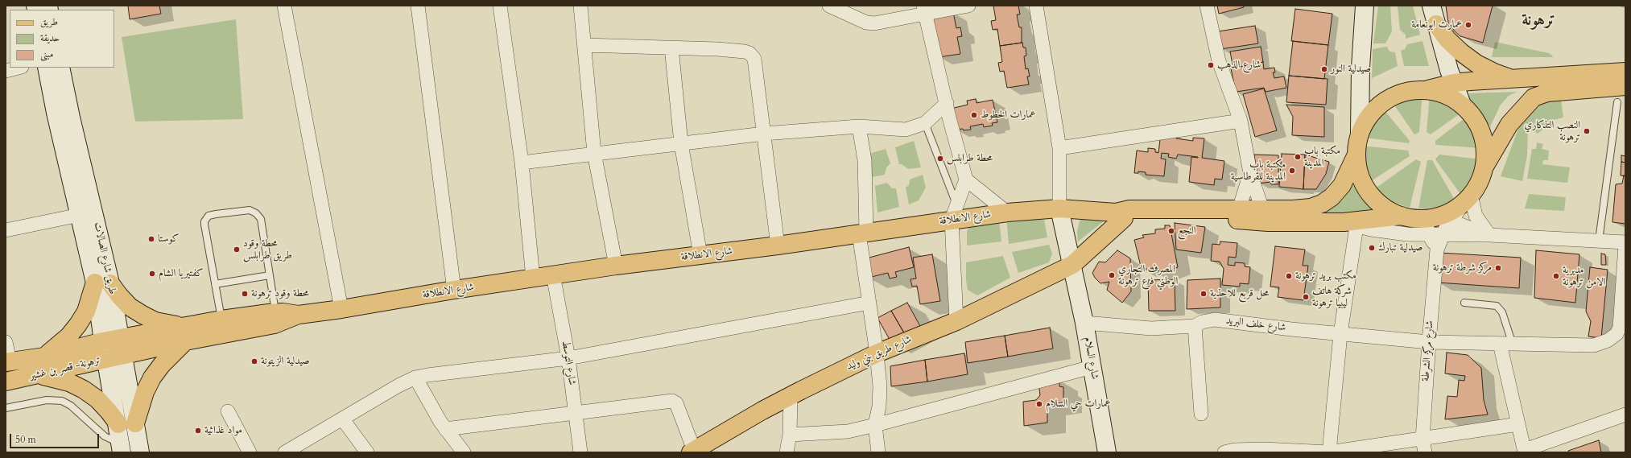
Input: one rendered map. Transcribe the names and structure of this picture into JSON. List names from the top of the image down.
{
  "streets": {
    "main road": ["شارع الانطلاقة", "شارع طريق بني وليد", "ترهونة- قصر بن غشير"],
    "street": [
      "طريق شارع الصالات",
      "شارع خلف البريد",
      "شارع مركز الشرطة",
      "شارع السلام",
      "شارع التوسط"
    ]
  },
  "crossings": [
    ["شارع الانطلاقة", "شارع طريق بني وليد"],
    ["شارع الانطلاقة", "شارع السلام"],
    ["شارع الانطلاقة", "شارع التوسط"],
    ["طريق شارع الصالات", "ترهونة- قصر بن غشير"],
    ["شارع خلف البريد", "شارع مركز الشرطة"],
    ["شارع خلف البريد", "شارع السلام"],
    ["شارع طريق بني وليد", "شارع السلام"]
  ],
  "districts": ["ترهونة"],
  "places": [
    "عمارت ابونعامة",
    "شارع الذهب",
    "صيدلية النور",
    "عمارات الخطوط",
    "النصب التذكاري ترهونة",
    "مكتبة باب المدينة",
    "محطة طرابلس",
    "مكتبة باب المدينة للقرطاسية",
    "النجع",
    "كوستا",
    "صيدلية تبارك",
    "محطة وقود طريق طرابلس",
    "مركز شرطة ترهونة",
    "كفتيريا الشام",
    "المصرف التجاري الوطني فرع ترهونة",
    "مكتب بريد ترهونة",
    "مديرية الامن ترهونة",
    "محطة وقود ترهونة",
    "محل قربع للاحذية",
    "شركة هاتف ليبيا ترهونة",
    "صيدلية الزيتونة",
    "عمارات حي السلام",
    "مواد غذائية"
  ],
  "legend": ["طريق", "حديقة", "مبنى"],
  "scale_bar": "50 m"
}
